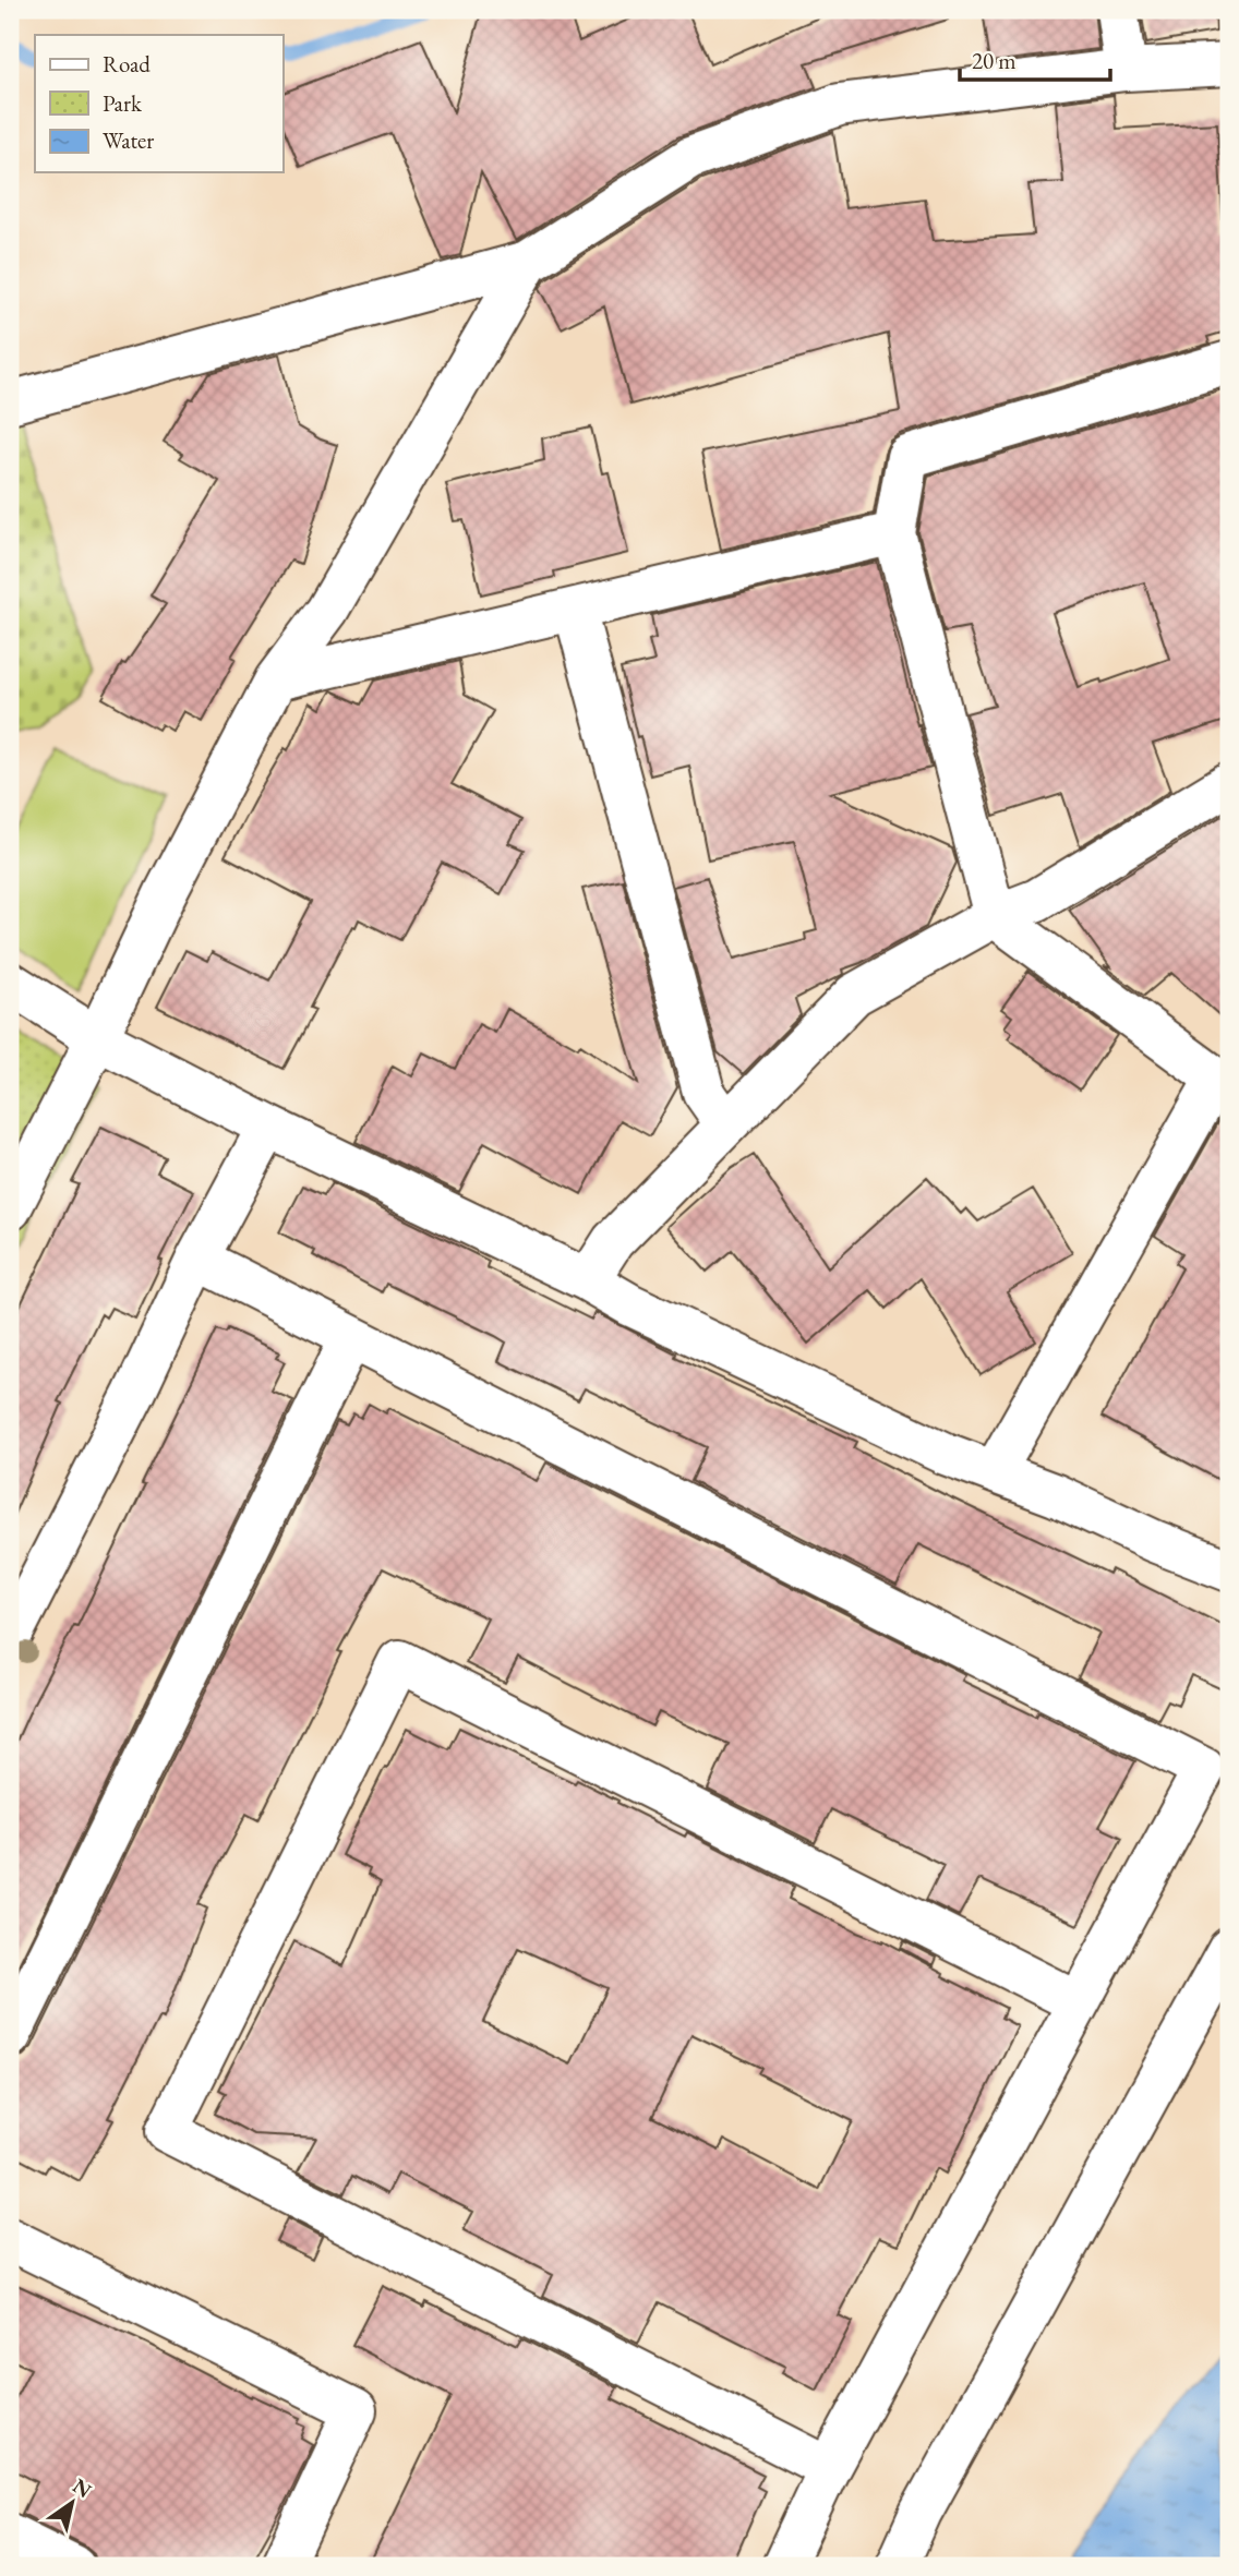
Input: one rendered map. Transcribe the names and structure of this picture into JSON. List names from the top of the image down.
{
  "legend": ["Road", "Park", "Water"],
  "scale_bar": "20 m",
  "north": "top right"
}
